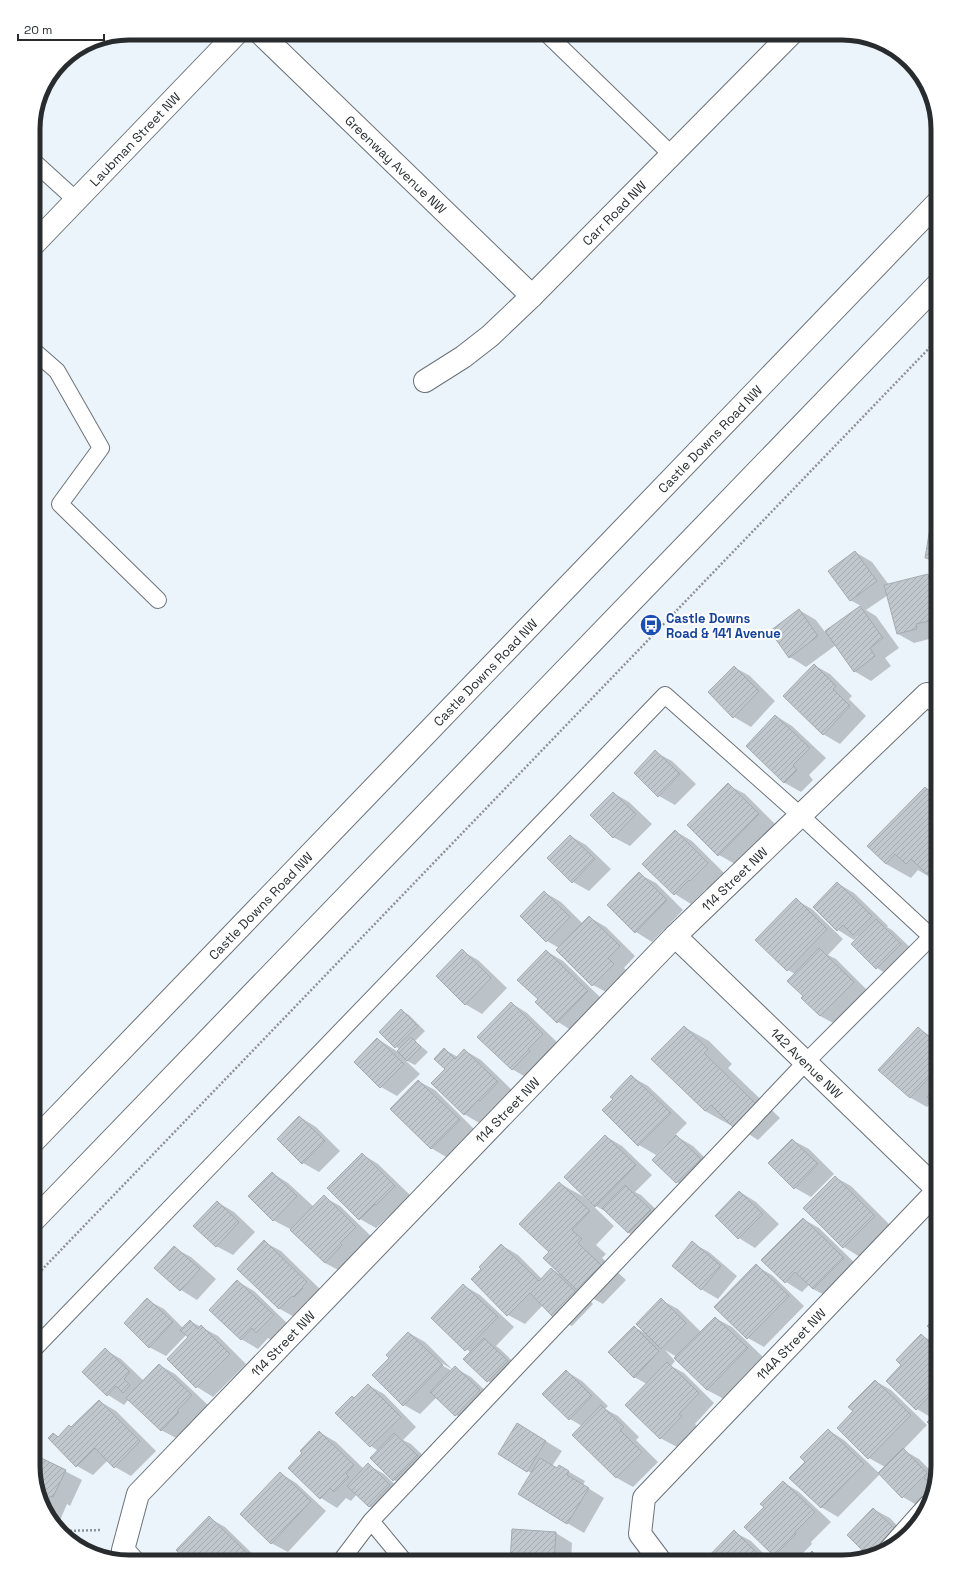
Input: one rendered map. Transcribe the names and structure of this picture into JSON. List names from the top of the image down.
{
  "streets": {
    "street": [
      "Laubman Street NW",
      "Greenway Avenue NW",
      "Carr Road NW",
      "Castle Downs Road NW",
      "114 Street NW",
      "142 Avenue NW",
      "114A Street NW"
    ]
  },
  "crossings": [
    ["Greenway Avenue NW", "Carr Road NW"],
    ["114 Street NW", "142 Avenue NW"]
  ],
  "places": {
    "bus stop": ["Castle Downs Road & 141 Avenue"]
  },
  "scale_bar": "20 m"
}
